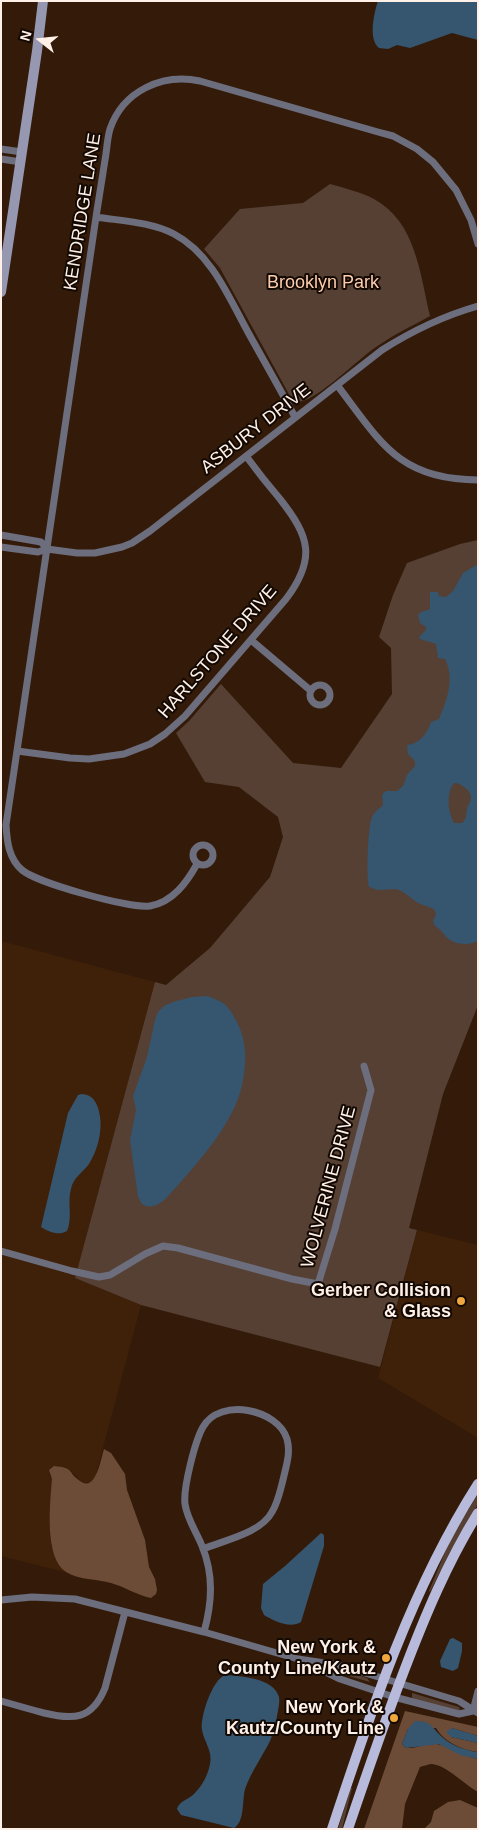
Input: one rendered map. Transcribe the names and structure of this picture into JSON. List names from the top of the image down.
{
  "streets": {
    "street": [
      "KENDRIDGE LANE",
      "ASBURY DRIVE",
      "HARLSTONE DRIVE",
      "WOLVERINE DRIVE"
    ]
  },
  "crossings": [
    ["KENDRIDGE LANE", "ASBURY DRIVE"],
    ["KENDRIDGE LANE", "HARLSTONE DRIVE"],
    ["ASBURY DRIVE", "HARLSTONE DRIVE"]
  ],
  "parks": ["Brooklyn Park"],
  "places": ["Gerber Collision & Glass", "New York & County Line/Kautz", "New York & Kautz/County Line"],
  "north": "left"
}
